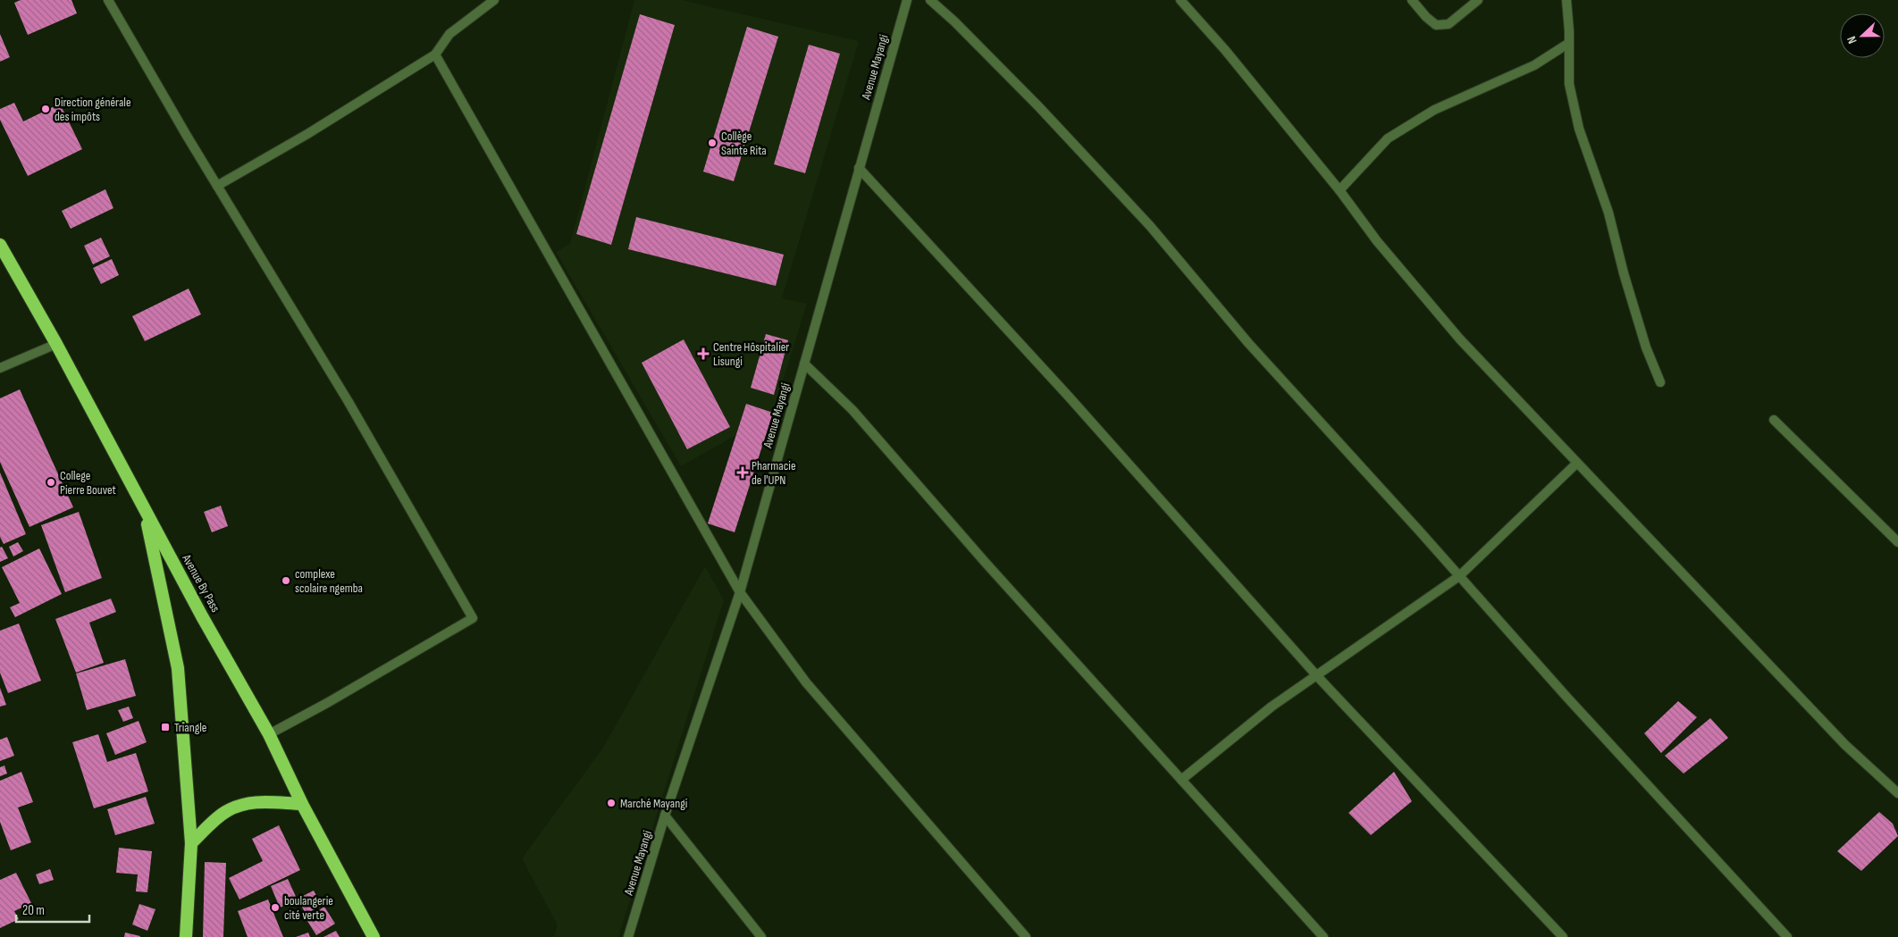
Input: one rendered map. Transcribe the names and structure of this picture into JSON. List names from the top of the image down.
{
  "streets": {
    "highway": ["Avenue By Pass"],
    "street": ["Avenue Mayangi"]
  },
  "places": {
    "other": [
      "Direction générale des impôts",
      "Collège Sainte Rita",
      "College Pierre Bouvet",
      "complexe scolaire ngemba",
      "Marché Mayangi",
      "boulangerie cité verte"
    ],
    "health": ["Centre Hôspitalier Lisungi", "Pharmacie de l'UPN"],
    "transit": ["Triangle"]
  },
  "scale_bar": "20 m",
  "north": "left"
}
